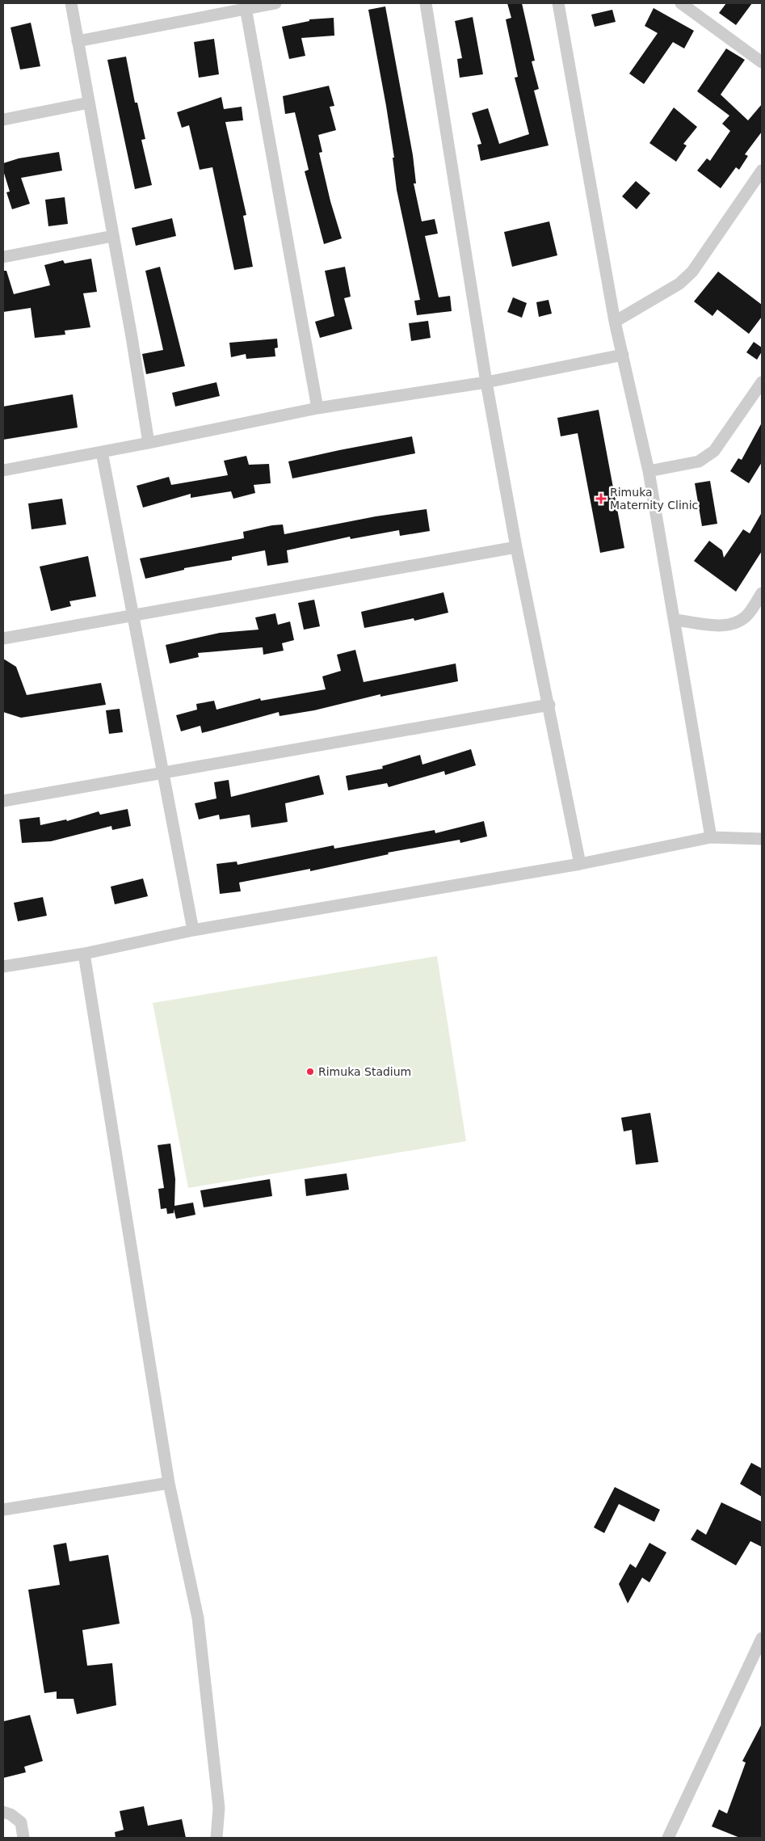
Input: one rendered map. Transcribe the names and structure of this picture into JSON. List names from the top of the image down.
{
  "places": {
    "health": ["Rimuka Maternity Clinic"],
    "other": ["Rimuka Stadium"]
  }
}
